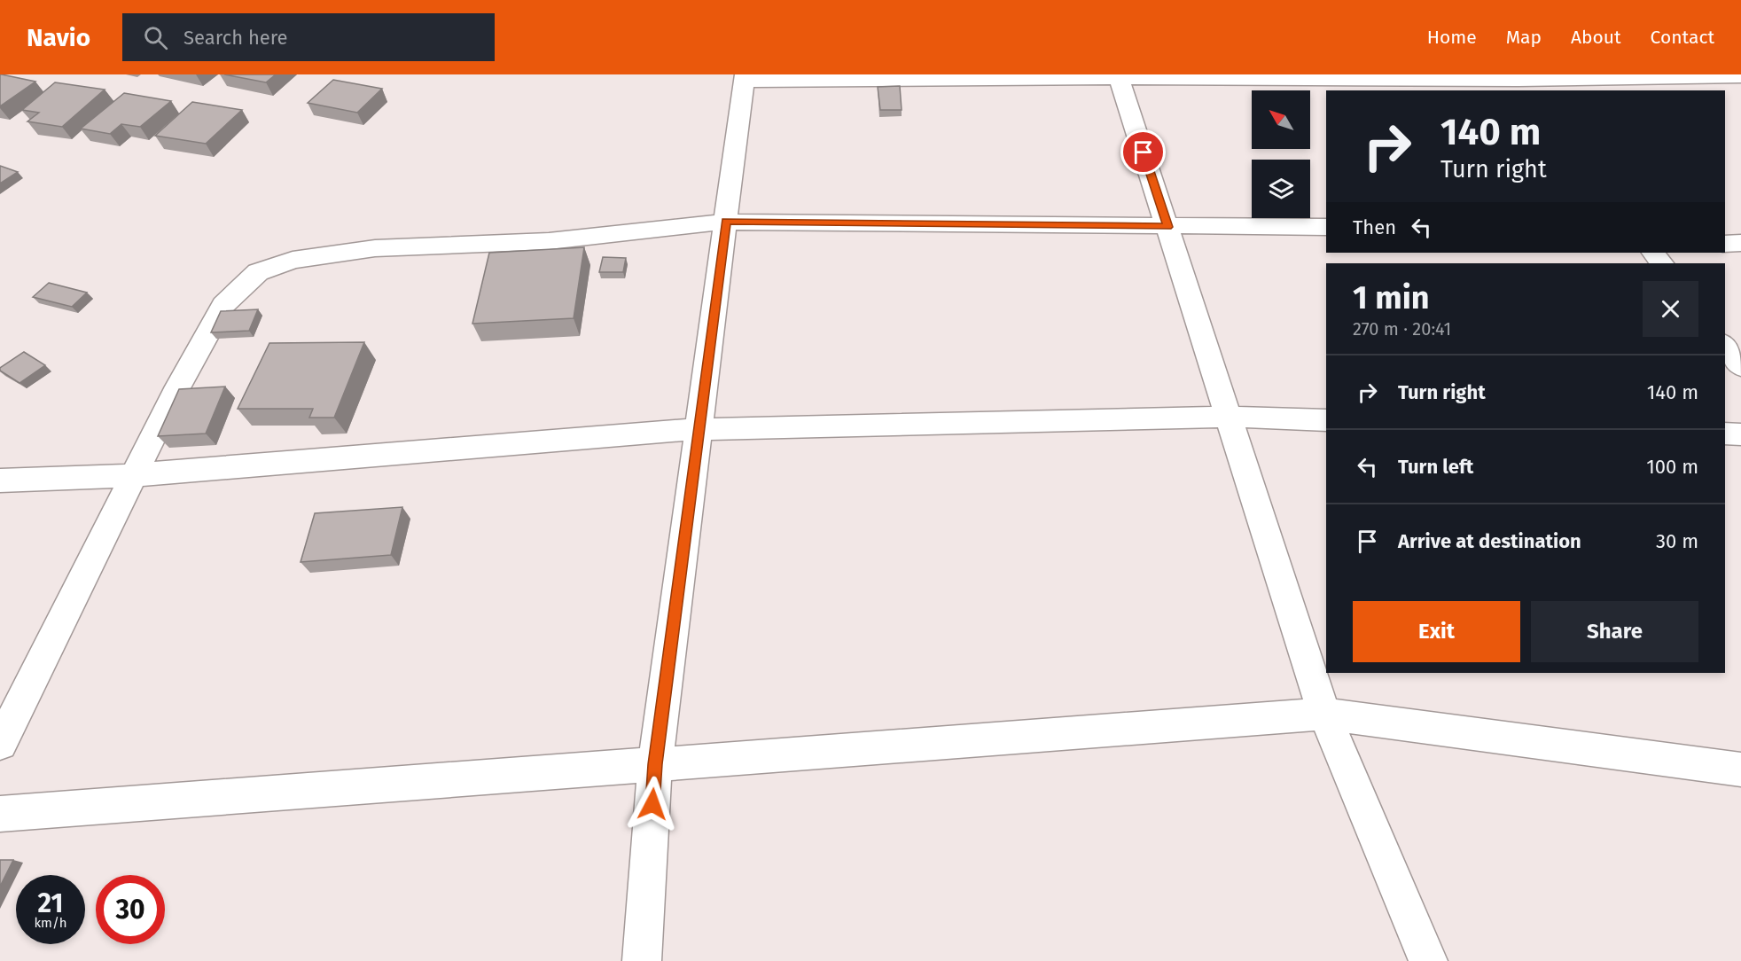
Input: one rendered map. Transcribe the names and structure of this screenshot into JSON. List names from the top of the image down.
{
  "north": "top left",
  "page": {
    "header": "Navio",
    "search": "Search here",
    "nav": [
      "Home",
      "Map",
      "About",
      "Contact"
    ],
    "turn": ["140 m", "Turn right"],
    "then": "Then",
    "heading": ["1 min", "270 m · 20:41"],
    "list": [
      {
        "name": "Turn right",
        "value": "140 m"
      },
      {
        "name": "Turn left",
        "value": "100 m"
      },
      {
        "name": "Arrive at destination",
        "value": "30 m"
      }
    ],
    "buttons": ["Exit", "Share"],
    "speed": "21 km/h",
    "limit": "30"
  }
}
